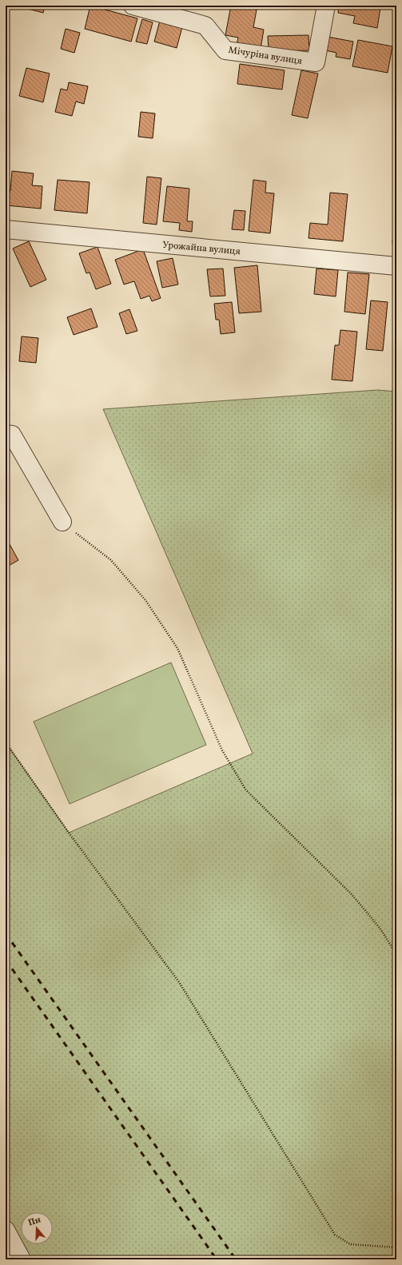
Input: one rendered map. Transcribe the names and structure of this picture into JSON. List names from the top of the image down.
{
  "streets": {
    "street": ["Мічуріна вулиця", "Урожайна вулиця"]
  },
  "north": "top"
}
